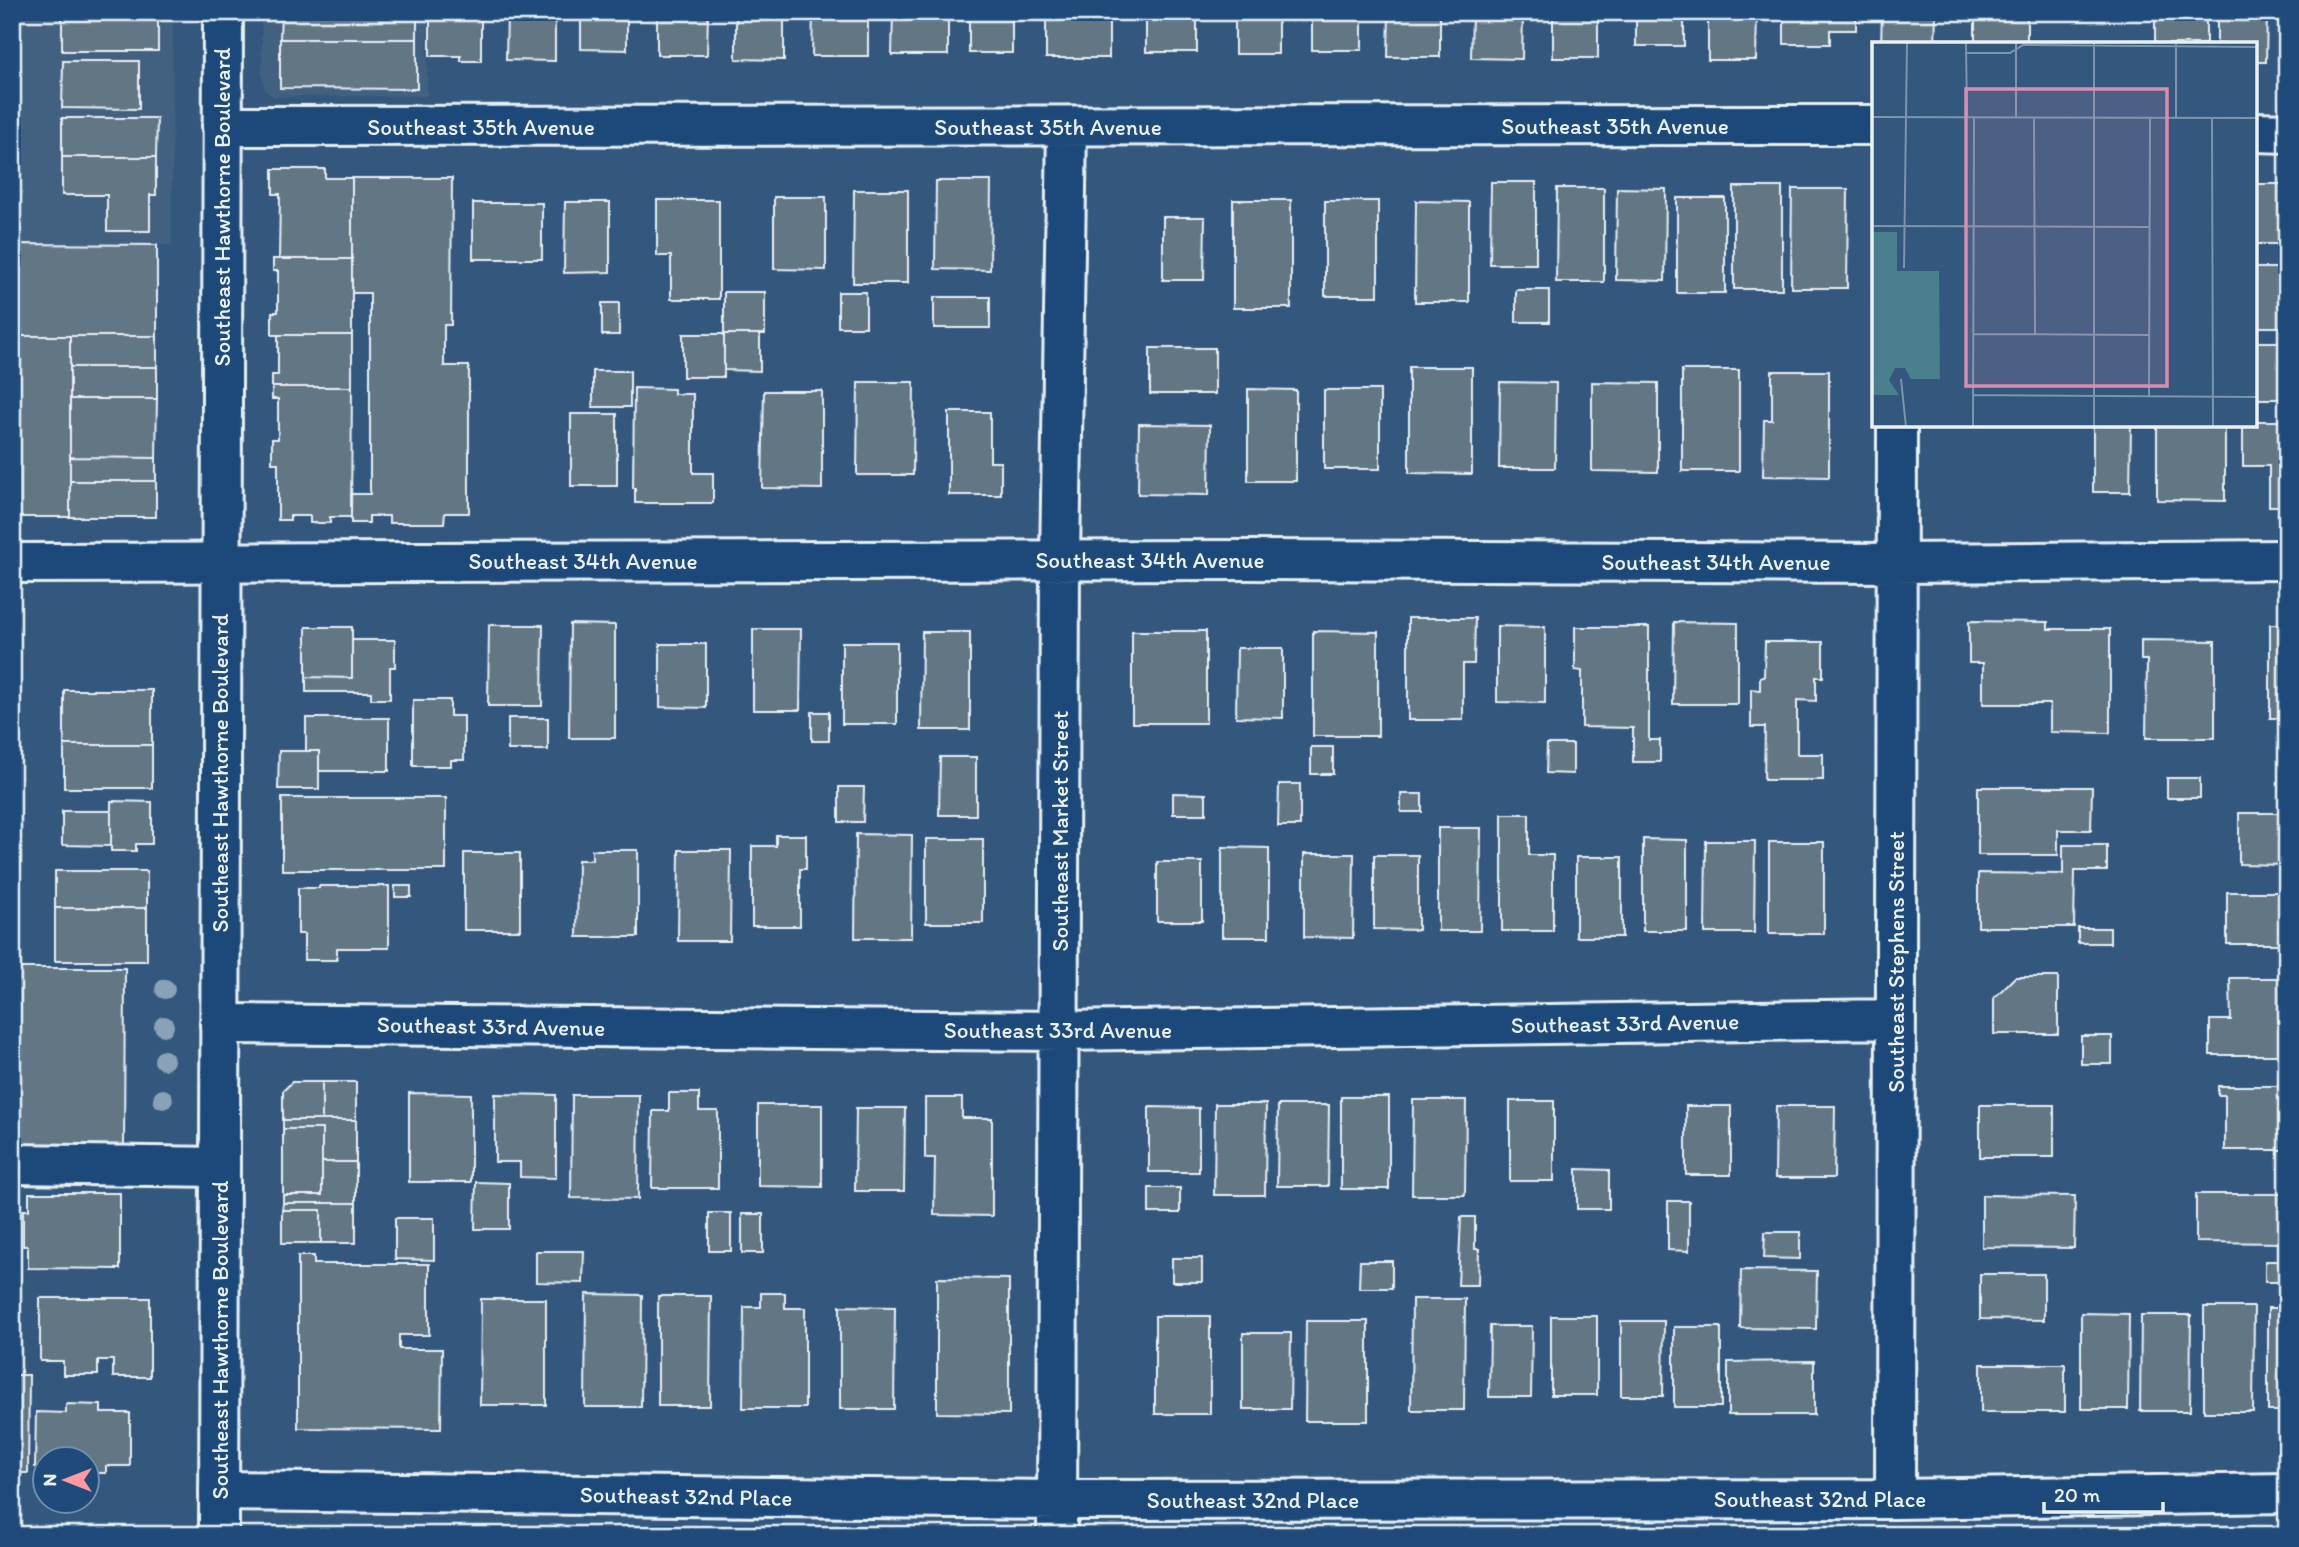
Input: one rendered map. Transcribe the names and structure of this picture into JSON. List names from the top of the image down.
{
  "streets": {
    "street": [
      "Southeast 35th Avenue",
      "Southeast Hawthorne Boulevard",
      "Southeast 34th Avenue",
      "Southeast Market Street",
      "Southeast Stephens Street",
      "Southeast 33rd Avenue",
      "Southeast 32nd Place"
    ]
  },
  "crossings": [
    ["Southeast 35th Avenue", "Southeast Hawthorne Boulevard"],
    ["Southeast 35th Avenue", "Southeast Market Street"],
    ["Southeast Hawthorne Boulevard", "Southeast 34th Avenue"],
    ["Southeast Hawthorne Boulevard", "Southeast 33rd Avenue"],
    ["Southeast Hawthorne Boulevard", "Southeast 32nd Place"],
    ["Southeast 34th Avenue", "Southeast Market Street"],
    ["Southeast 34th Avenue", "Southeast Stephens Street"],
    ["Southeast Market Street", "Southeast 33rd Avenue"],
    ["Southeast Market Street", "Southeast 32nd Place"],
    ["Southeast Stephens Street", "Southeast 33rd Avenue"],
    ["Southeast Stephens Street", "Southeast 32nd Place"]
  ],
  "scale_bar": "20 m",
  "north": "left"
}
